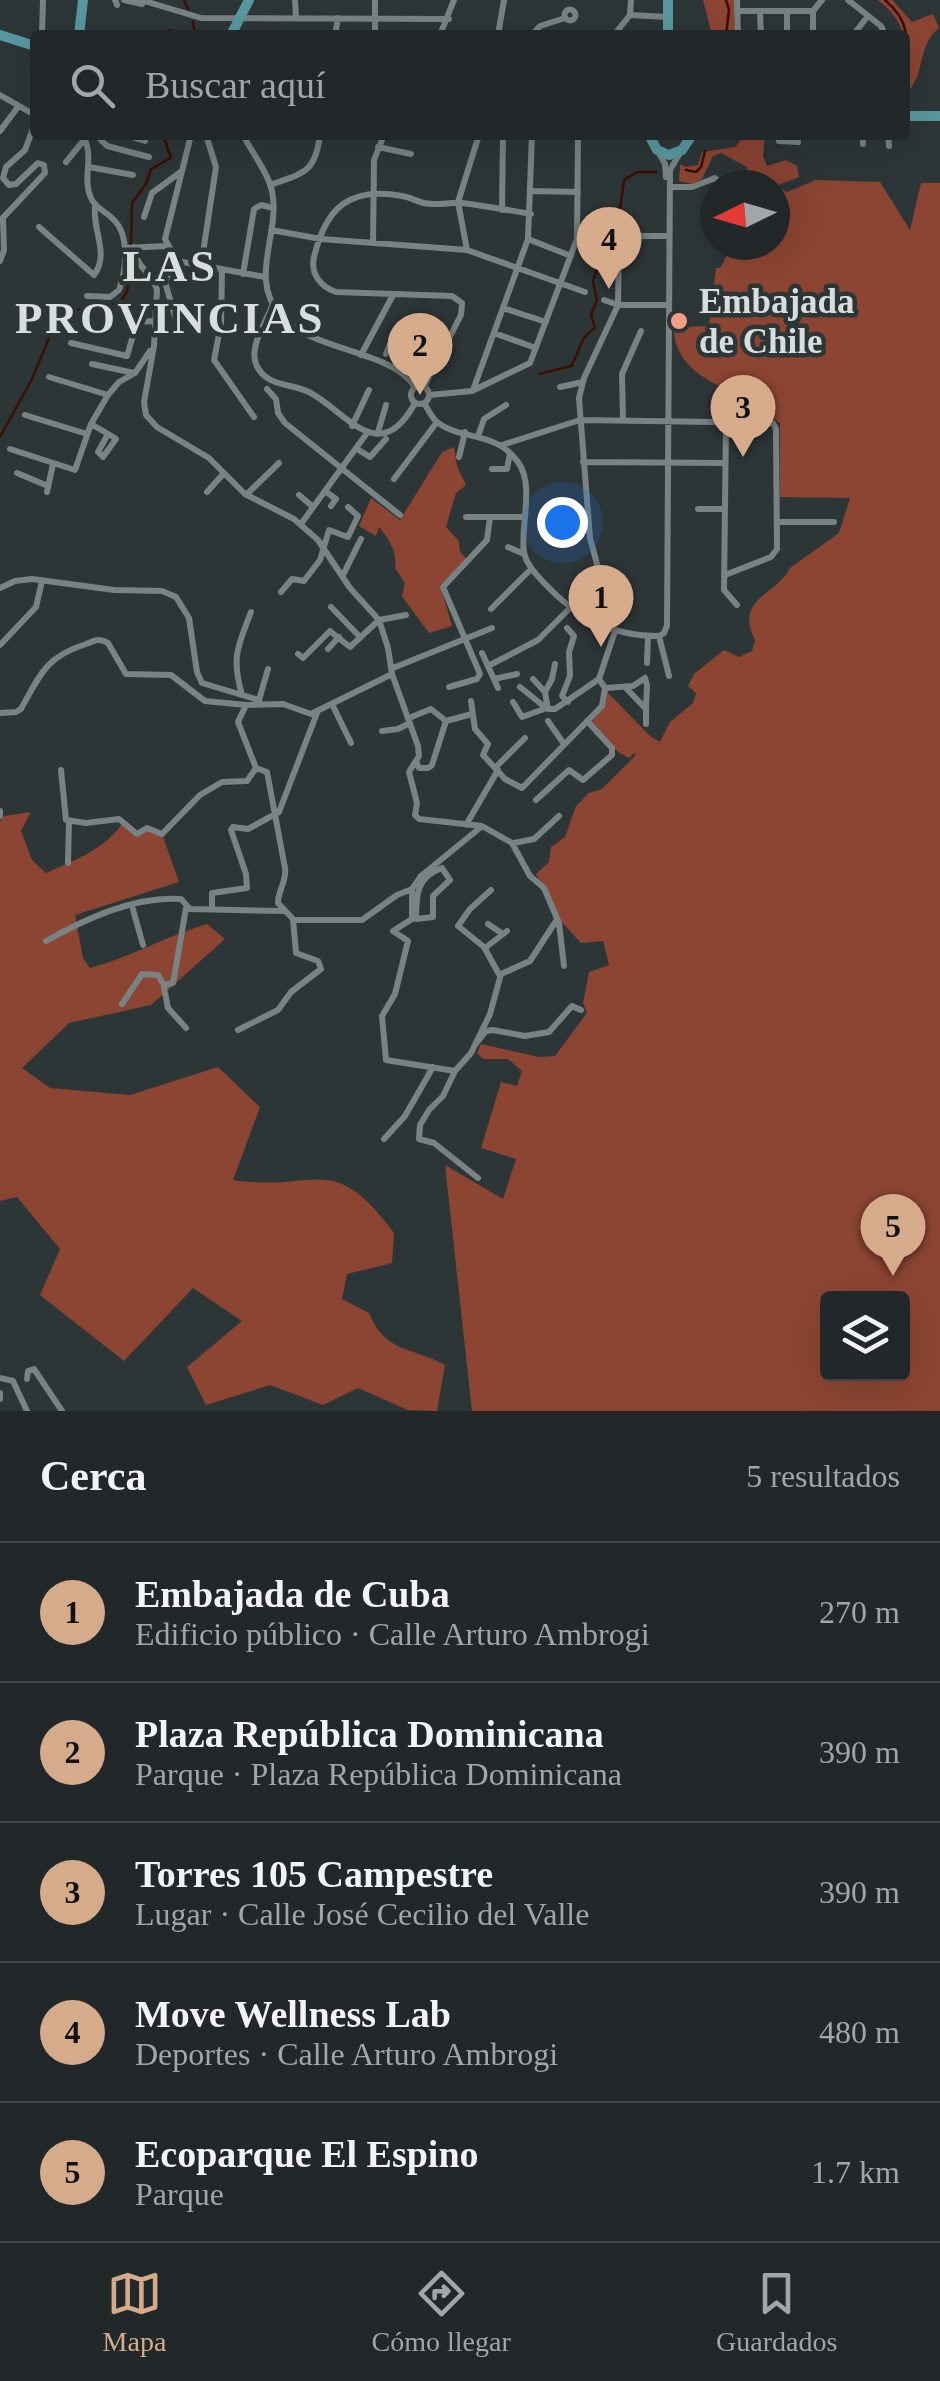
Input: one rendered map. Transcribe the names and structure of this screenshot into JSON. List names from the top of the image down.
{
  "districts": ["LAS PROVINCIAS"],
  "places": ["Embajada de Chile"],
  "north": "left",
  "page": {
    "search": "Buscar aquí",
    "pins": [
      "4",
      "2",
      "3",
      "1",
      "5"
    ],
    "heading": ["Cerca", "5 resultados"],
    "list": [
      {
        "mark": "1",
        "name": "Embajada de Cuba",
        "note": "Edificio público · Calle Arturo Ambrogi",
        "value": "270 m"
      },
      {
        "mark": "2",
        "name": "Plaza República Dominicana",
        "note": "Parque · Plaza República Dominicana",
        "value": "390 m"
      },
      {
        "mark": "3",
        "name": "Torres 105 Campestre",
        "note": "Lugar · Calle José Cecilio del Valle",
        "value": "390 m"
      },
      {
        "mark": "4",
        "name": "Move Wellness Lab",
        "note": "Deportes · Calle Arturo Ambrogi",
        "value": "480 m"
      },
      {
        "mark": "5",
        "name": "Ecoparque El Espino",
        "note": "Parque",
        "value": "1.7 km"
      }
    ],
    "nav": ["Mapa", "Cómo llegar", "Guardados"]
  }
}
